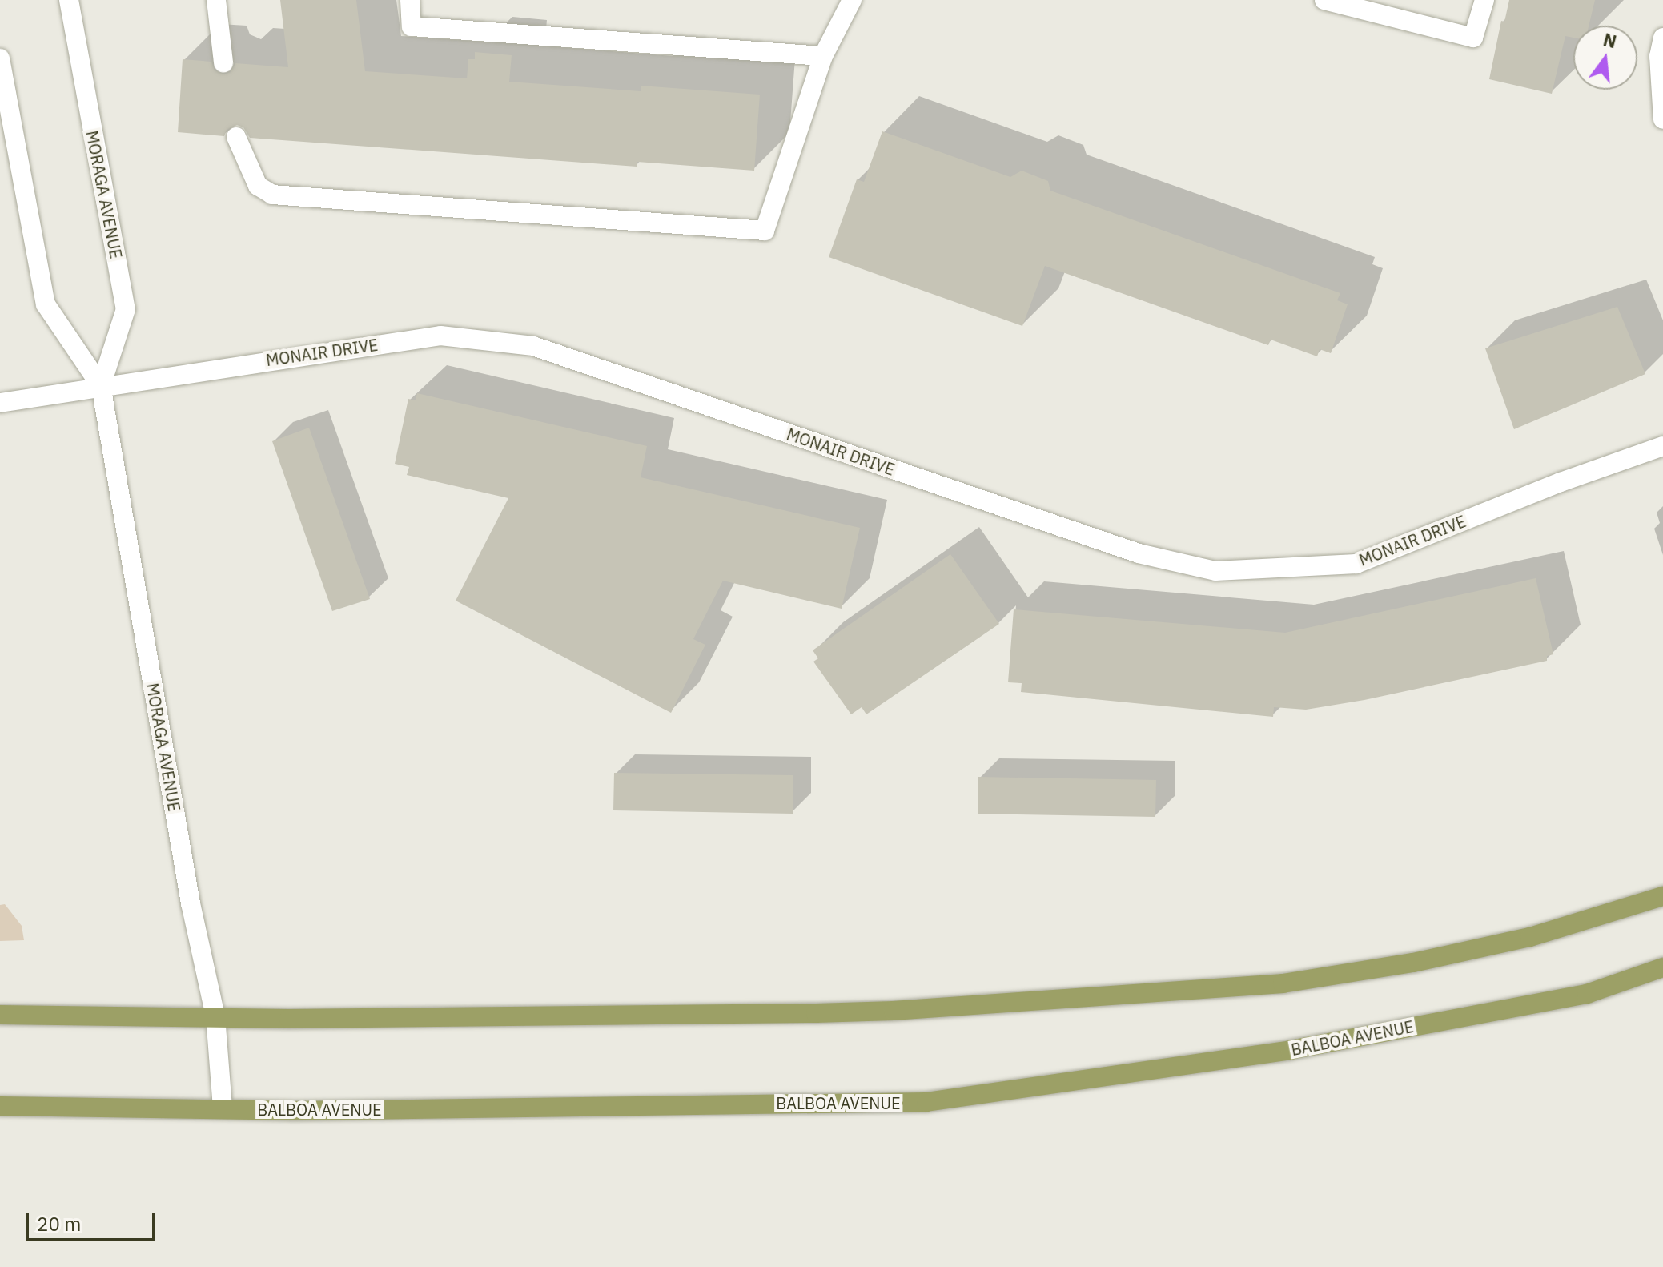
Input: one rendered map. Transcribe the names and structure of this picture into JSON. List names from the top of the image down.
{
  "streets": {
    "main road": ["BALBOA AVENUE"],
    "street": ["MORAGA AVENUE", "MONAIR DRIVE"]
  },
  "crossings": [
    ["MORAGA AVENUE", "MONAIR DRIVE"],
    ["MORAGA AVENUE", "BALBOA AVENUE"]
  ],
  "scale_bar": "20 m",
  "north": "top"
}
